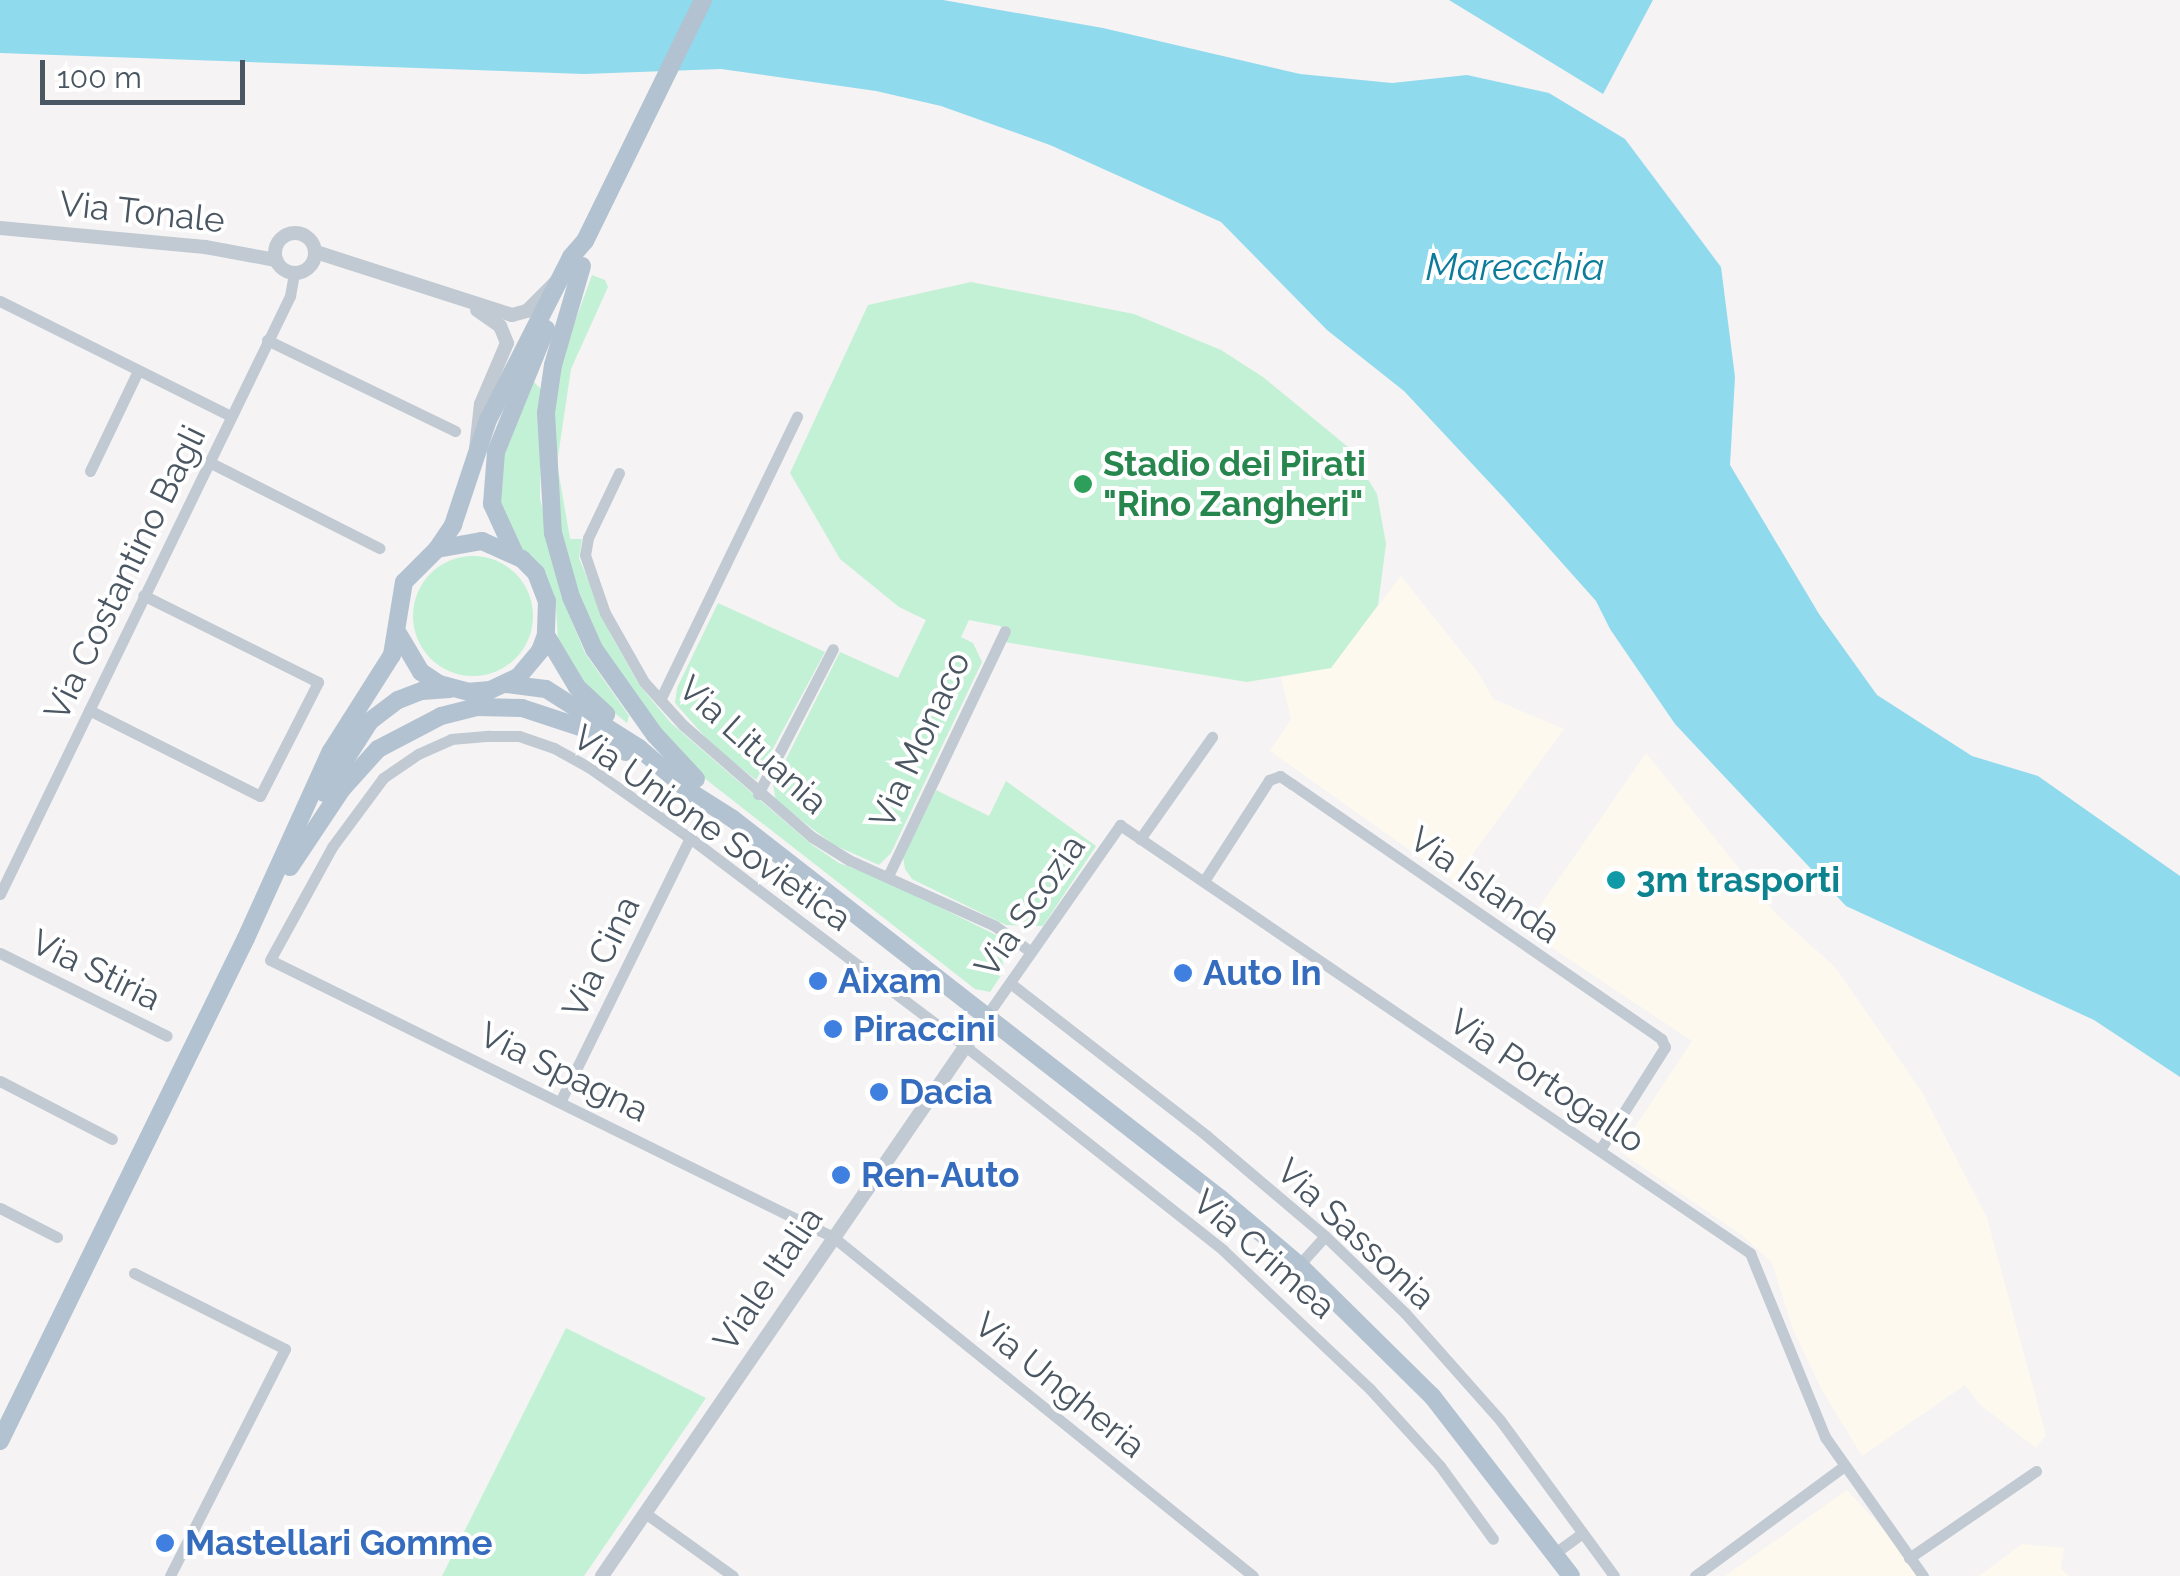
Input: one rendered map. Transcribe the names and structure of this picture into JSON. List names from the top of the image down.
{
  "streets": {
    "street": [
      "Via Tonale",
      "Via Costantino Bagli",
      "Via Monaco",
      "Via Lituania",
      "Via Unione Sovietica",
      "Via Islanda",
      "Via Scozia",
      "Via Cina",
      "Via Stiria",
      "Via Spagna",
      "Via Portogallo",
      "Via Sassonia",
      "Via Crimea",
      "Viale Italia",
      "Via Ungheria"
    ]
  },
  "crossings": [
    ["Via Tonale", "Via Costantino Bagli"],
    ["Via Monaco", "Via Lituania"],
    ["Via Lituania", "Via Scozia"],
    ["Via Unione Sovietica", "Via Cina"],
    ["Via Unione Sovietica", "Via Spagna"],
    ["Via Unione Sovietica", "Via Crimea"],
    ["Via Unione Sovietica", "Viale Italia"],
    ["Via Islanda", "Via Portogallo"],
    ["Via Scozia", "Via Portogallo"],
    ["Via Scozia", "Via Sassonia"],
    ["Via Scozia", "Viale Italia"],
    ["Via Cina", "Via Spagna"],
    ["Via Spagna", "Viale Italia"],
    ["Via Spagna", "Via Ungheria"],
    ["Via Crimea", "Viale Italia"],
    ["Viale Italia", "Via Ungheria"]
  ],
  "water": ["Marecchia"],
  "places": [
    "Stadio dei Pirati \"Rino Zangheri\"",
    "3m trasporti",
    "Auto In",
    "Aixam",
    "Piraccini",
    "Dacia",
    "Ren-Auto",
    "Mastellari Gomme"
  ],
  "scale_bar": "100 m"
}
